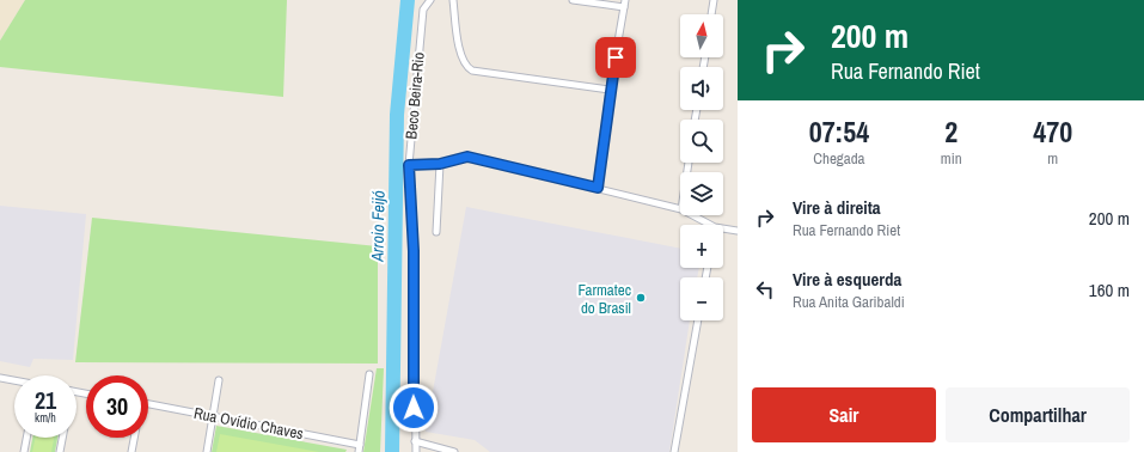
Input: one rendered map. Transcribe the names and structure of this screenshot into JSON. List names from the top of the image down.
{
  "streets": {
    "street": ["Beco Beira-Rio", "Rua Ovídio Chaves"]
  },
  "water": ["Arroio Feijó"],
  "places": ["Farmatec do Brasil"],
  "north": "top",
  "page": {
    "turn": ["200 m", "Rua Fernando Riet"],
    "map_buttons": ["+", "−"],
    "eta": [
      "07:54",
      "Chegada",
      "2",
      "min",
      "470",
      "m"
    ],
    "list": [
      {
        "name": "Vire à direita",
        "note": "Rua Fernando Riet",
        "value": "200 m"
      },
      {
        "name": "Vire à esquerda",
        "note": "Rua Anita Garibaldi",
        "value": "160 m"
      }
    ],
    "speed": "21 km/h",
    "limit": "30",
    "buttons": ["Sair", "Compartilhar"]
  }
}
